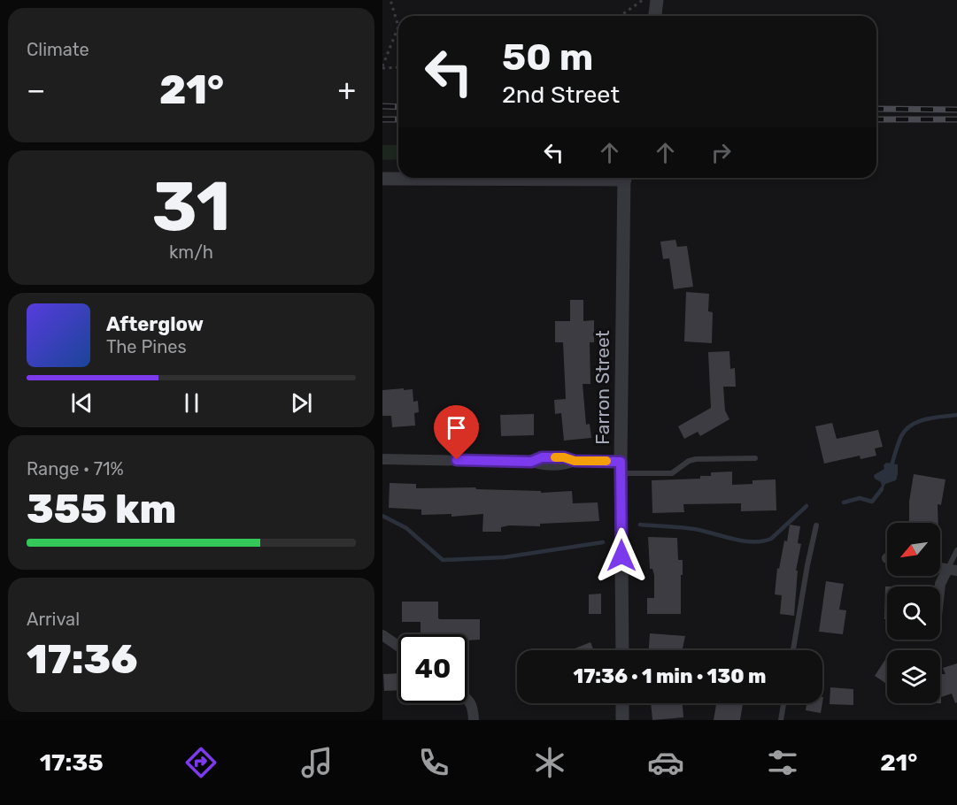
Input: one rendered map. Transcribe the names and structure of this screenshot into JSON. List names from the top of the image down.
{
  "streets": {
    "street": ["Farron Street"]
  },
  "north": "bottom left",
  "page": {
    "tile": [
      "Climate",
      ["31", "km/h"],
      ["Range · 71%", "355 km"],
      ["Arrival", "17:36"]
    ],
    "turn": ["50 m", "2nd Street"],
    "heat": ["−", "21°", "+"],
    "song": ["Afterglow", "The Pines"],
    "limit": "40",
    "trip": "17:36 · 1 min · 130 m",
    "tabs": ["17:35", "21°"]
  }
}
